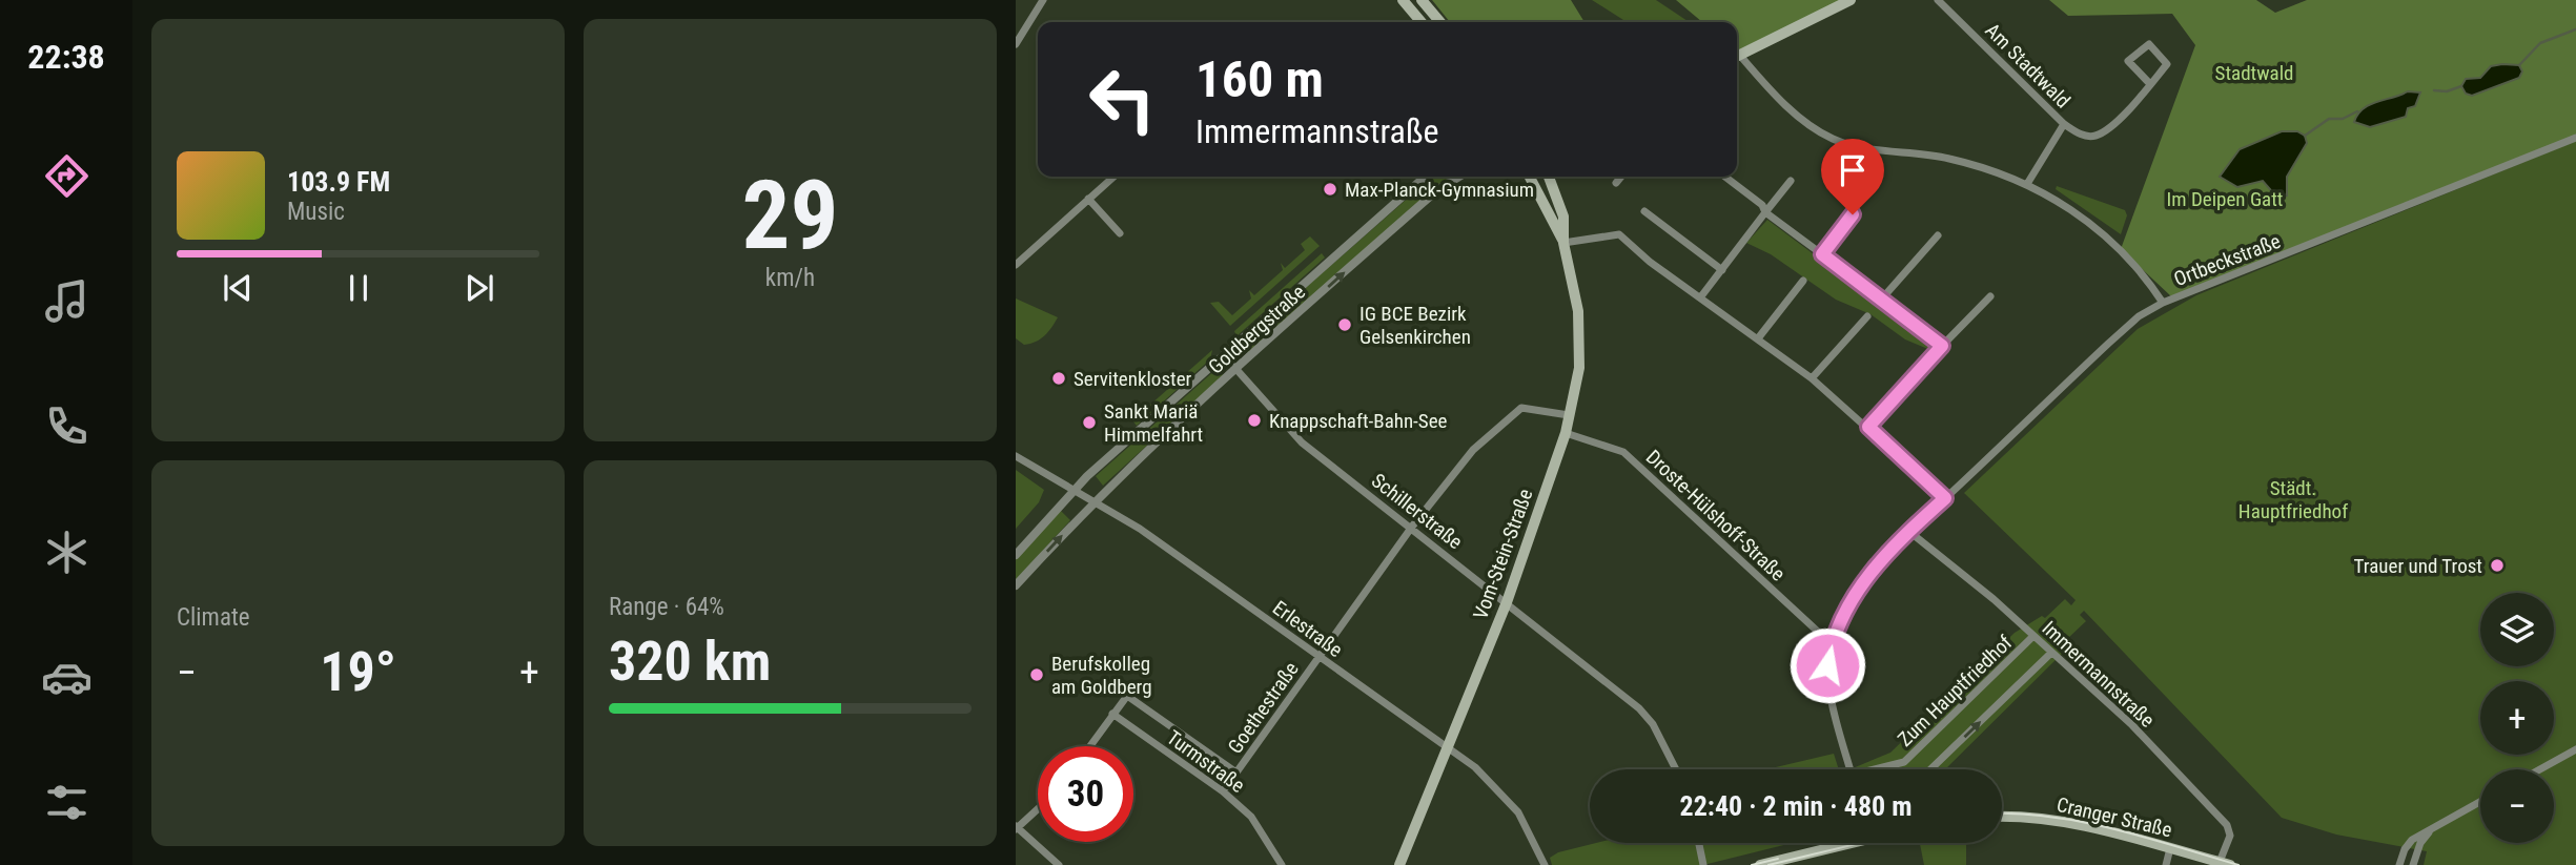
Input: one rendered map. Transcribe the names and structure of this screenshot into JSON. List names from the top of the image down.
{
  "streets": {
    "main road": ["Vom-Stein-Straße", "Cranger Straße"],
    "street": [
      "Am Stadtwald",
      "Ortbeckstraße",
      "Goldbergstraße",
      "Schillerstraße",
      "Droste-Hülshoff-Straße",
      "Erlestraße",
      "Immermannstraße",
      "Zum Hauptfriedhof",
      "Goethestraße",
      "Turmstraße"
    ]
  },
  "crossings": [
    ["Ortbeckstraße", "Droste-Hülshoff-Straße"],
    ["Ortbeckstraße", "Immermannstraße"],
    ["Goldbergstraße", "Schillerstraße"],
    ["Goldbergstraße", "Erlestraße"],
    ["Schillerstraße", "Vom-Stein-Straße"],
    ["Schillerstraße", "Goethestraße"],
    ["Droste-Hülshoff-Straße", "Vom-Stein-Straße"],
    ["Vom-Stein-Straße", "Erlestraße"],
    ["Vom-Stein-Straße", "Goethestraße"],
    ["Erlestraße", "Goethestraße"],
    ["Immermannstraße", "Zum Hauptfriedhof"],
    ["Immermannstraße", "Cranger Straße"],
    ["Goethestraße", "Turmstraße"]
  ],
  "parks": ["Stadtwald", "Im Deipen Gatt", "Städt. Hauptfriedhof"],
  "places": [
    "Max-Planck-Gymnasium",
    "IG BCE Bezirk Gelsenkirchen",
    "Servitenkloster",
    "Knappschaft-Bahn-See",
    "Sankt Mariä Himmelfahrt",
    "Trauer und Trost",
    "Berufskolleg am Goldberg"
  ],
  "page": {
    "tabs": "22:38",
    "tile": [
      ["29", "km/h"],
      "Climate",
      ["Range · 64%", "320 km"]
    ],
    "turn": ["160 m", "Immermannstraße"],
    "song": ["103.9 FM", "Music"],
    "map_buttons": ["+", "−"],
    "heat": ["−", "19°", "+"],
    "limit": "30",
    "trip": "22:40 · 2 min · 480 m"
  }
}
